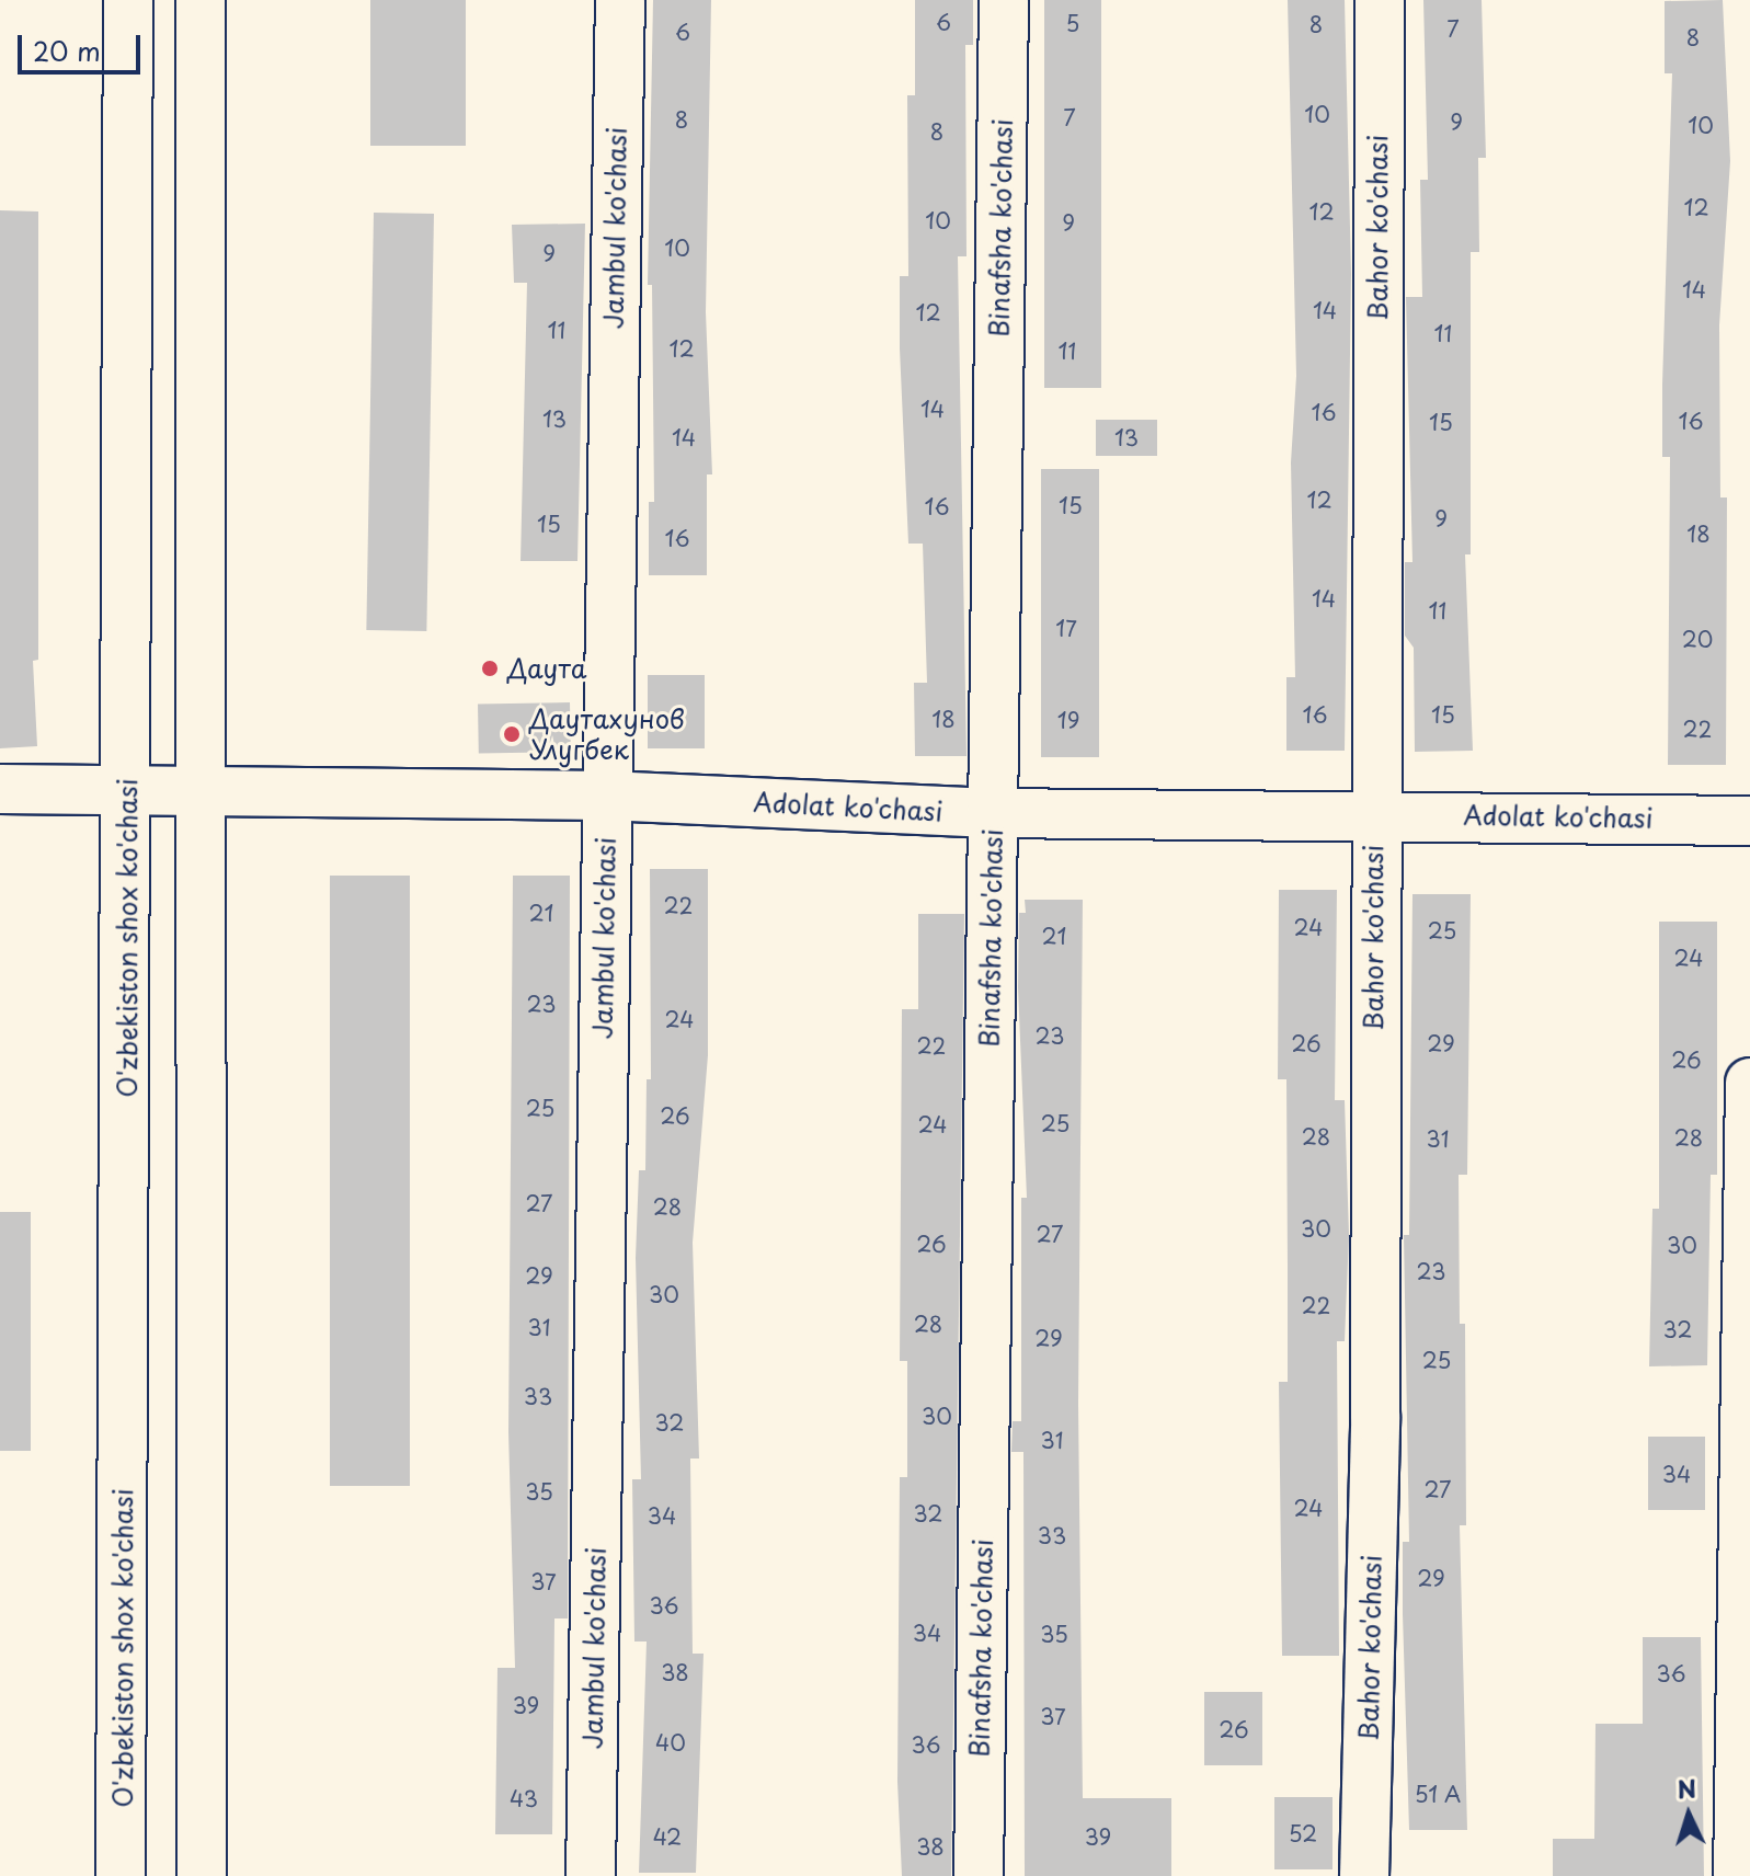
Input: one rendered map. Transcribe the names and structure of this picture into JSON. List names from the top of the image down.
{
  "streets": {
    "street": [
      "Jambul ko'chasi",
      "Binafsha ko'chasi",
      "Bahor ko'chasi",
      "Adolat ko'chasi",
      "O'zbekiston shox ko'chasi"
    ]
  },
  "crossings": [
    ["Jambul ko'chasi", "Adolat ko'chasi"],
    ["Binafsha ko'chasi", "Adolat ko'chasi"],
    ["Bahor ko'chasi", "Adolat ko'chasi"],
    ["Adolat ko'chasi", "O'zbekiston shox ko'chasi"]
  ],
  "places": ["Даута", "Даутахунов Улугбек"],
  "house_numbers": [
    "6",
    "5",
    "8",
    "7",
    "6",
    "8",
    "10",
    "7",
    "8",
    "9",
    "10",
    "8",
    "12",
    "12",
    "10",
    "9",
    "10",
    "9",
    "14",
    "14",
    "12",
    "11",
    "11",
    "12",
    "11",
    "14",
    "16",
    "13",
    "16",
    "15",
    "14",
    "13",
    "12",
    "15",
    "16",
    "9",
    "15",
    "18",
    "16",
    "14",
    "11",
    "17",
    "20",
    "16",
    "15",
    "18",
    "19",
    "22",
    "22",
    "21",
    "24",
    "25",
    "21",
    "24",
    "23",
    "24",
    "23",
    "26",
    "29",
    "22",
    "26",
    "25",
    "26",
    "25",
    "24",
    "28",
    "28",
    "31",
    "27",
    "28",
    "30",
    "27",
    "26",
    "30",
    "23",
    "29",
    "30",
    "22",
    "28",
    "31",
    "32",
    "29",
    "25",
    "33",
    "30",
    "32",
    "31",
    "34",
    "27",
    "35",
    "24",
    "32",
    "34",
    "33",
    "29",
    "37",
    "36",
    "34",
    "35",
    "38",
    "36",
    "39",
    "37",
    "26",
    "40",
    "36",
    "51 А",
    "43",
    "52",
    "42",
    "39",
    "38"
  ],
  "scale_bar": "20 m",
  "north": "top"
}
